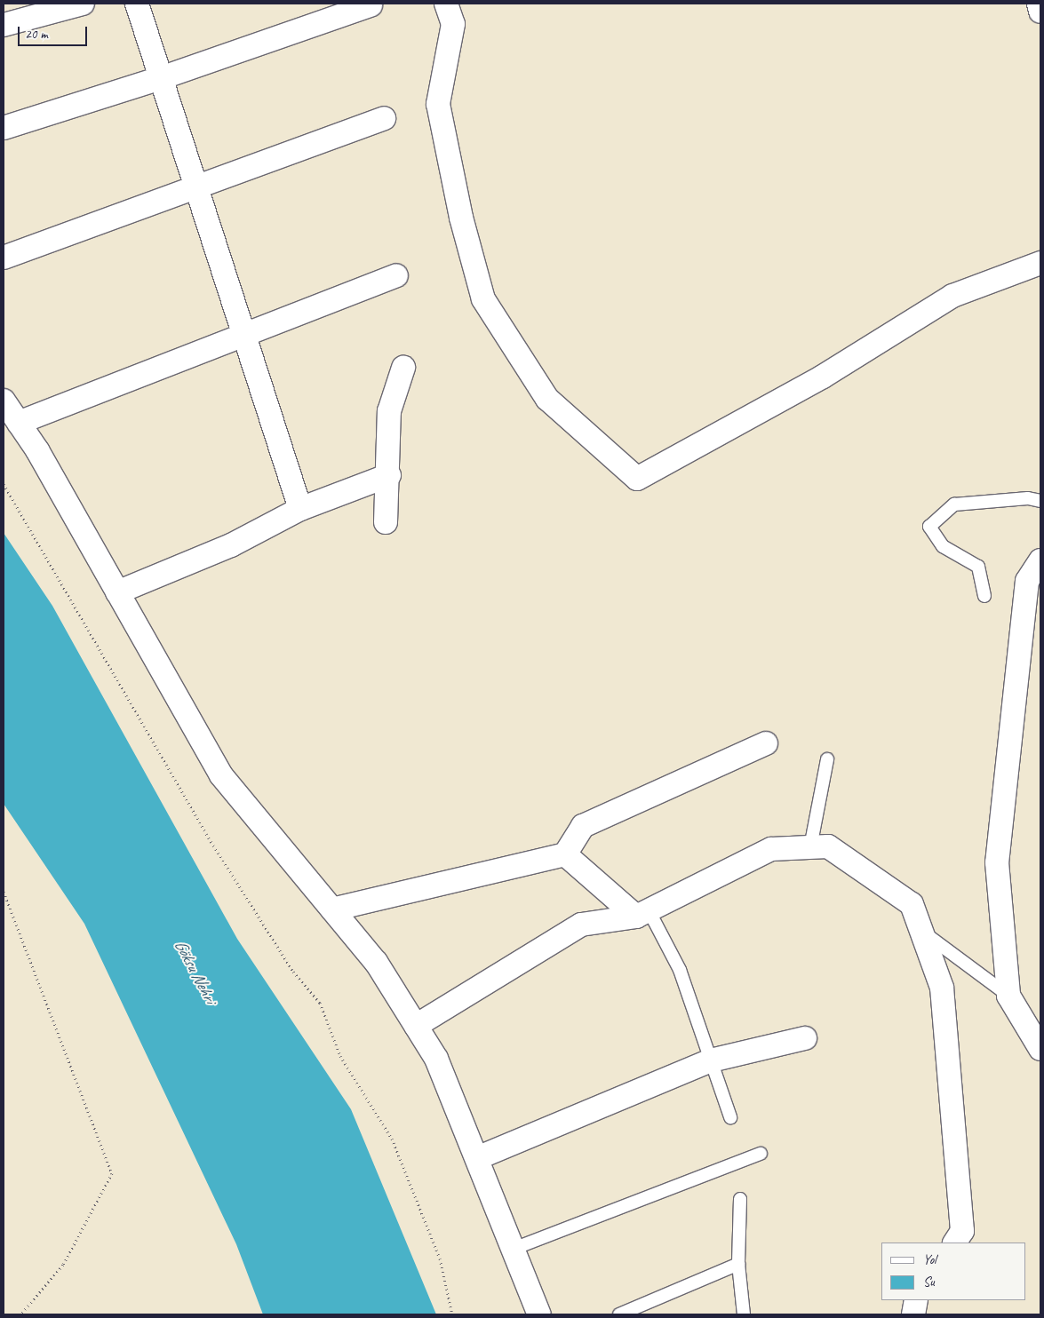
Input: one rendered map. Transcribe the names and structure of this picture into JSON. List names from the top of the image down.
{
  "water": ["Göksu Nehri"],
  "legend": ["Yol", "Su"],
  "scale_bar": "20 m"
}
